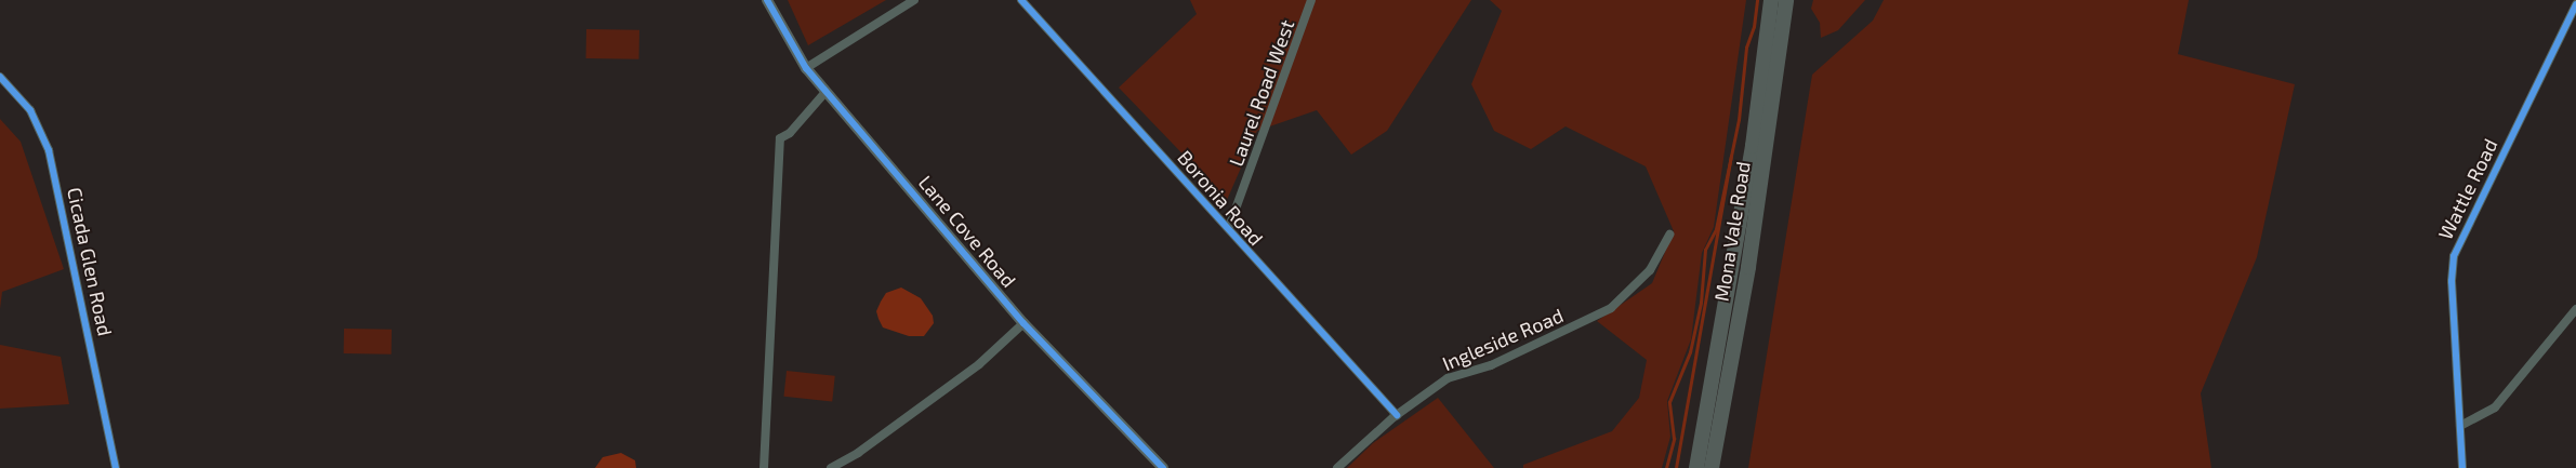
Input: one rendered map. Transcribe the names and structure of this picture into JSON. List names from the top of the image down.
{
  "streets": {
    "highway": ["Mona Vale Road"],
    "street": [
      "Laurel Road West",
      "Wattle Road",
      "Boronia Road",
      "Lane Cove Road",
      "Cicada Glen Road",
      "Ingleside Road"
    ]
  },
  "crossings": [
    ["Laurel Road West", "Boronia Road"],
    ["Boronia Road", "Ingleside Road"]
  ]
}
